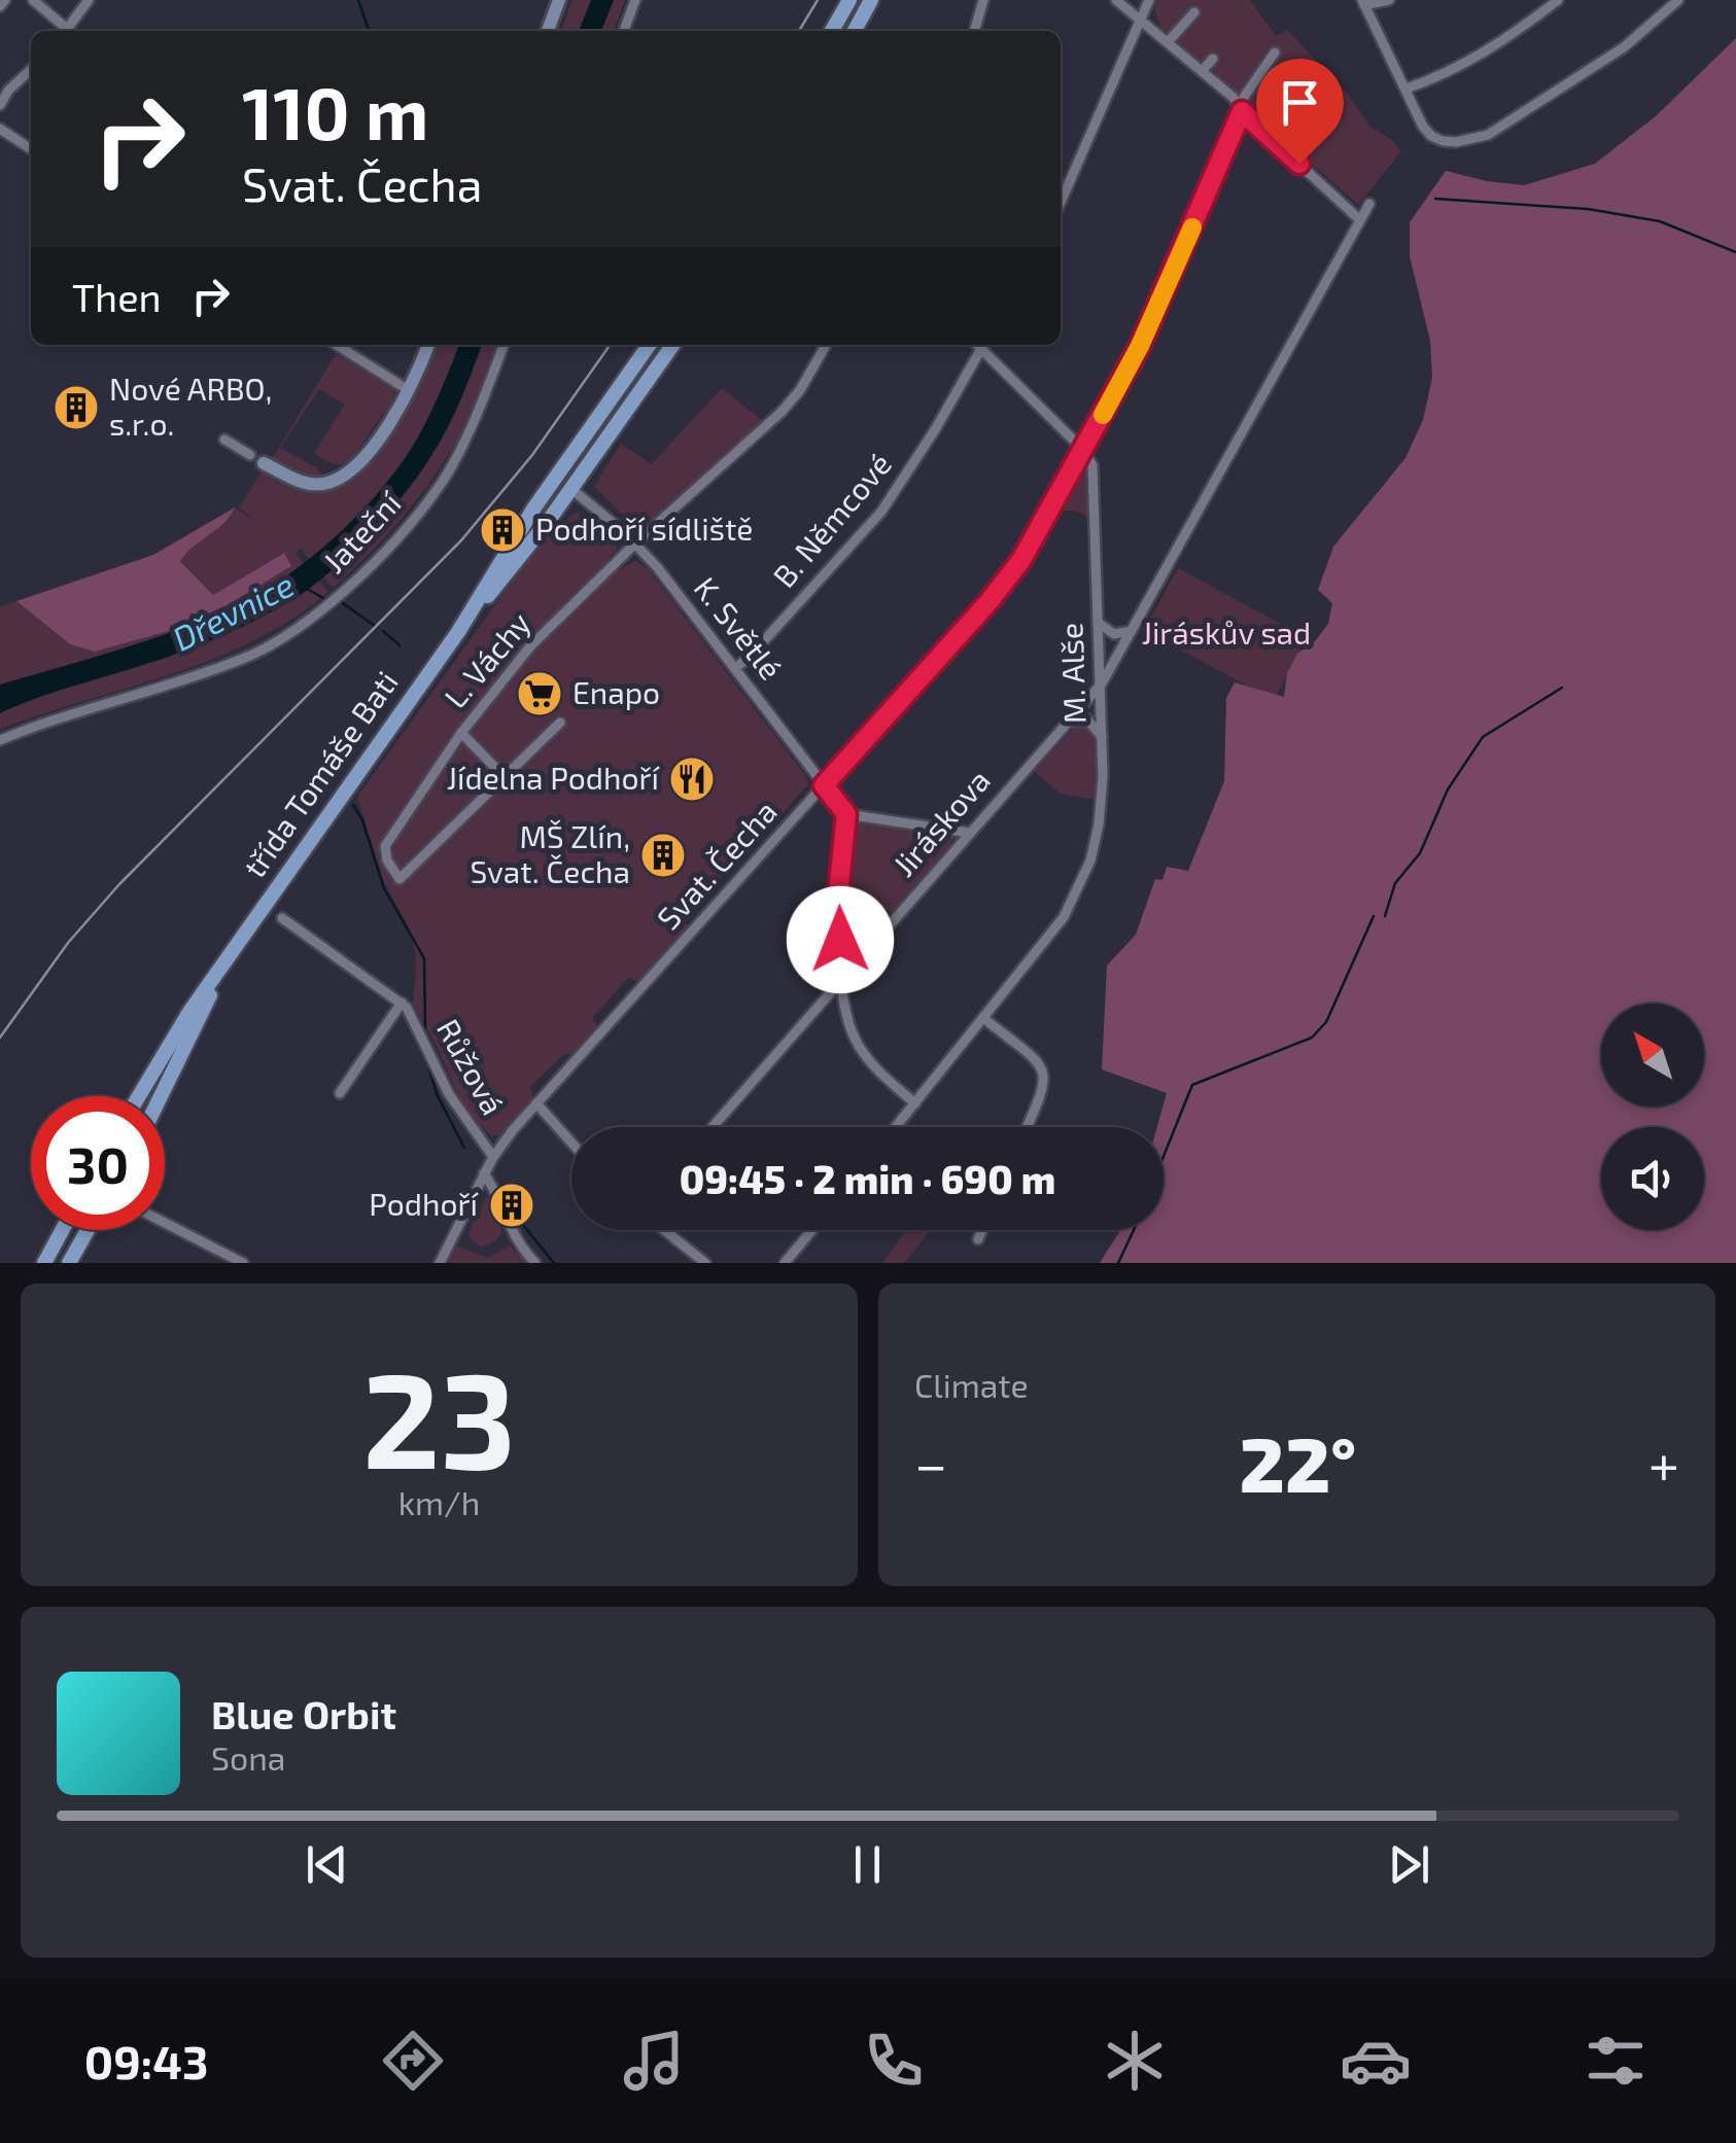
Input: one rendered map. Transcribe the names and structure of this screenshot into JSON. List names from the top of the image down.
{
  "streets": {
    "main road": ["třída Tomáše Bati"],
    "street": [
      "B. Němcové",
      "Jateční",
      "K. Světlé",
      "L. Váchy",
      "M. Alše",
      "Jiráskova",
      "Svat. Čecha",
      "Růžová"
    ]
  },
  "crossings": [
    ["B. Němcové", "K. Světlé"],
    ["K. Světlé", "L. Váchy"],
    ["K. Světlé", "třída Tomáše Bati"],
    ["K. Světlé", "Svat. Čecha"],
    ["M. Alše", "Jiráskova"],
    ["M. Alše", "Svat. Čecha"],
    ["Svat. Čecha", "Růžová"]
  ],
  "water": ["Dřevnice"],
  "parks": ["Jiráskův sad"],
  "places": {
    "building": [
      "Nové ARBO, s.r.o.",
      "Podhoří sídliště",
      "MŠ Zlín, Svat. Čecha",
      "Podhoří"
    ],
    "supermarket": ["Enapo"],
    "restaurant": ["Jídelna Podhoří"]
  },
  "north": "top left",
  "page": {
    "turn": ["110 m", "Svat. Čecha"],
    "then": "Then",
    "limit": "30",
    "trip": "09:45 · 2 min · 690 m",
    "tile": [
      ["23", "km/h"],
      "Climate"
    ],
    "heat": ["−", "22°", "+"],
    "song": ["Blue Orbit", "Sona"],
    "tabs": "09:43"
  }
}
